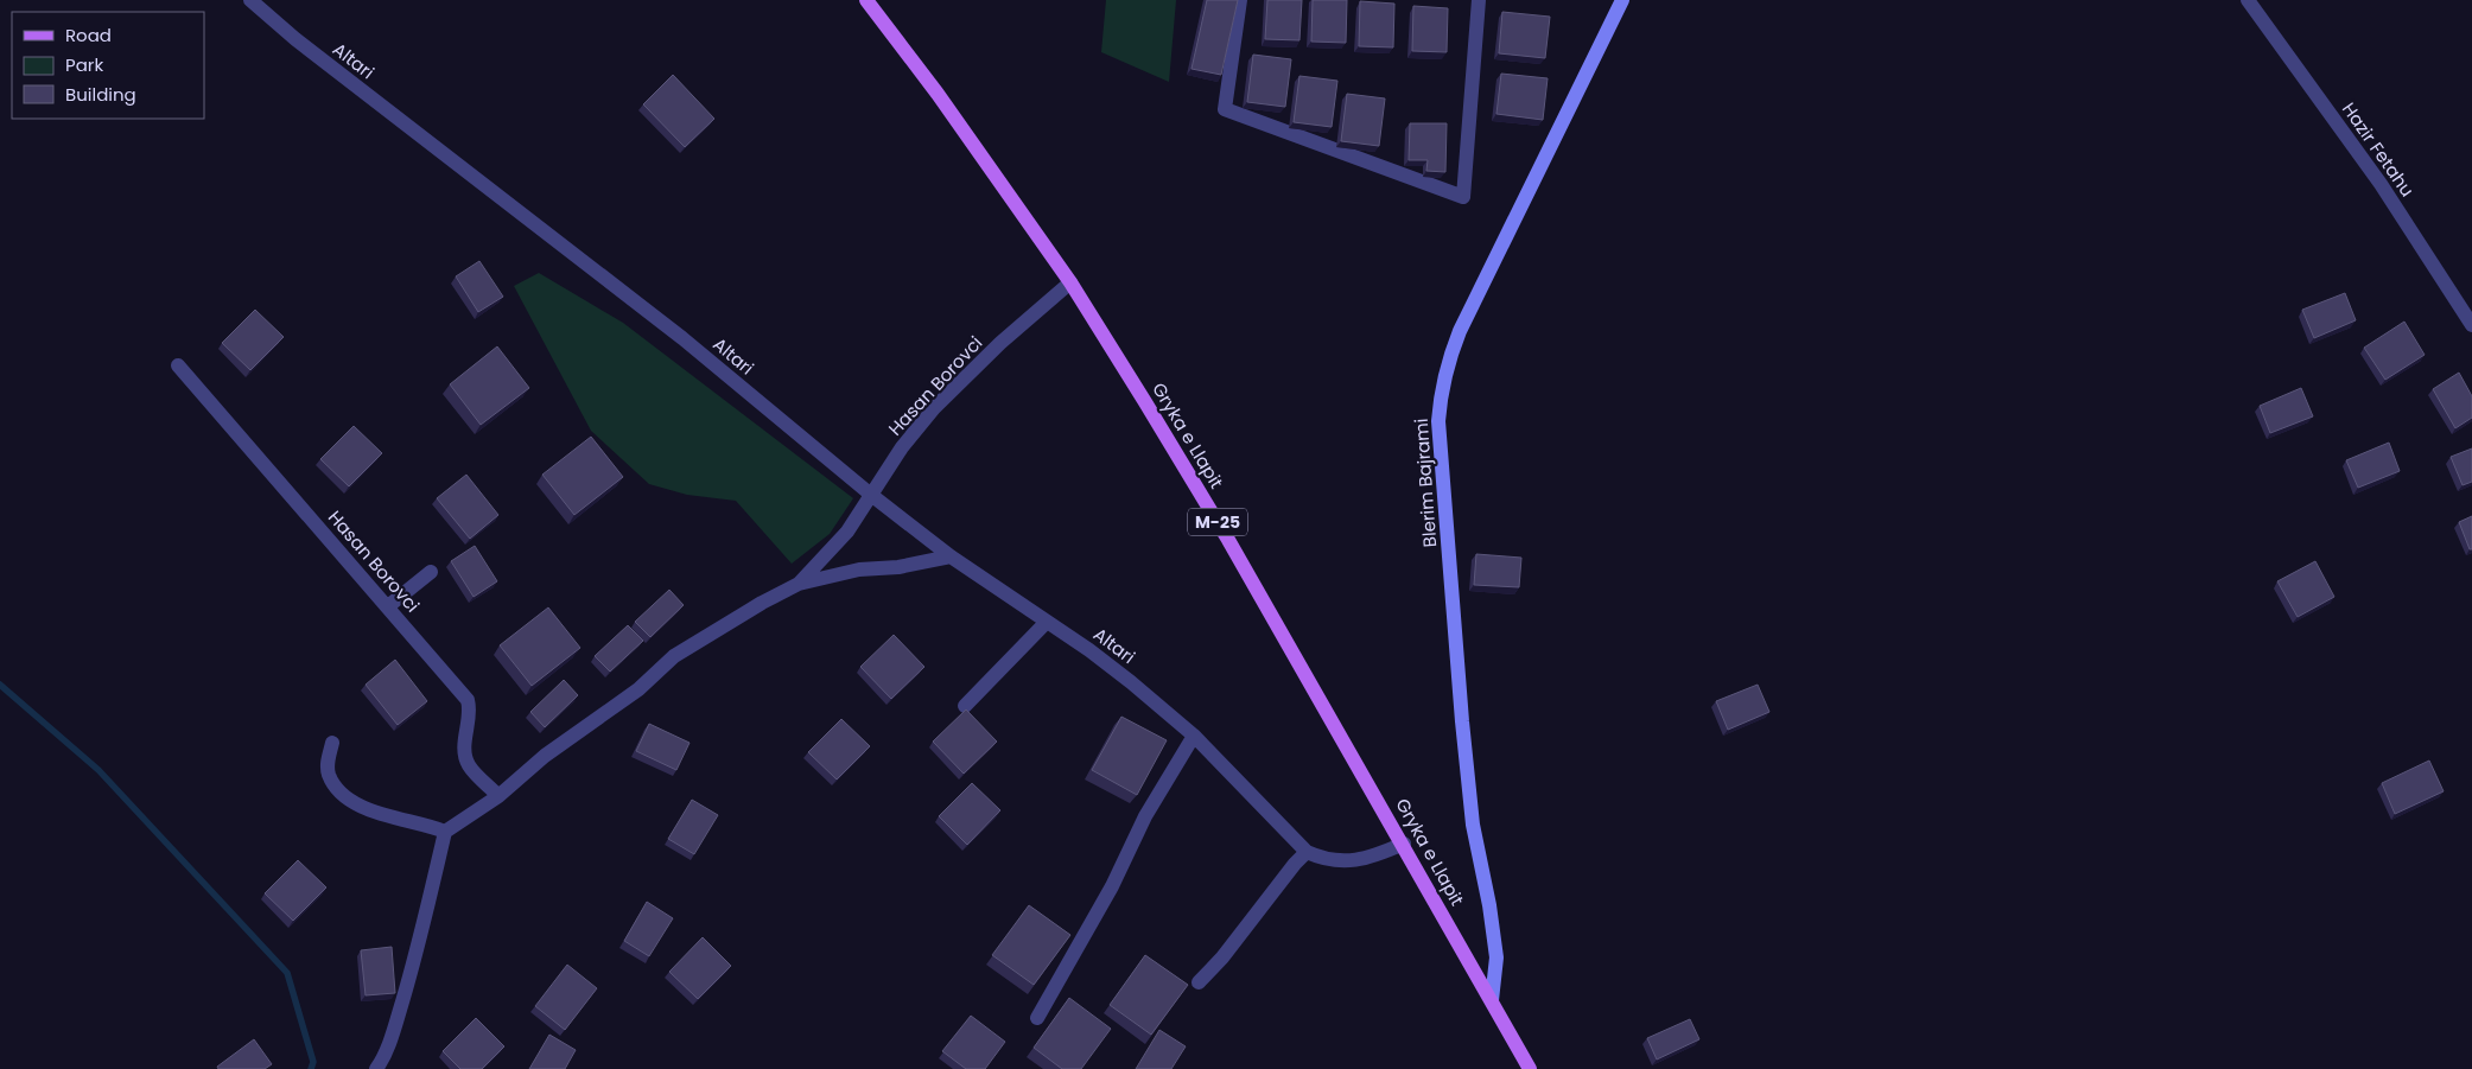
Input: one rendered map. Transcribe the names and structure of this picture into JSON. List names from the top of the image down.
{
  "streets": {
    "main road": ["Gryka e Llapit", "M-25"],
    "street": [
      "Altari",
      "Hazir Fetahu",
      "Hasan Borovci",
      "Blerim Bajrami"
    ]
  },
  "crossings": [
    ["Altari", "Hasan Borovci"],
    ["Altari", "Gryka e Llapit"],
    ["Hasan Borovci", "Gryka e Llapit"],
    ["Gryka e Llapit", "Blerim Bajrami"]
  ],
  "legend": ["Road", "Park", "Building"]
}
